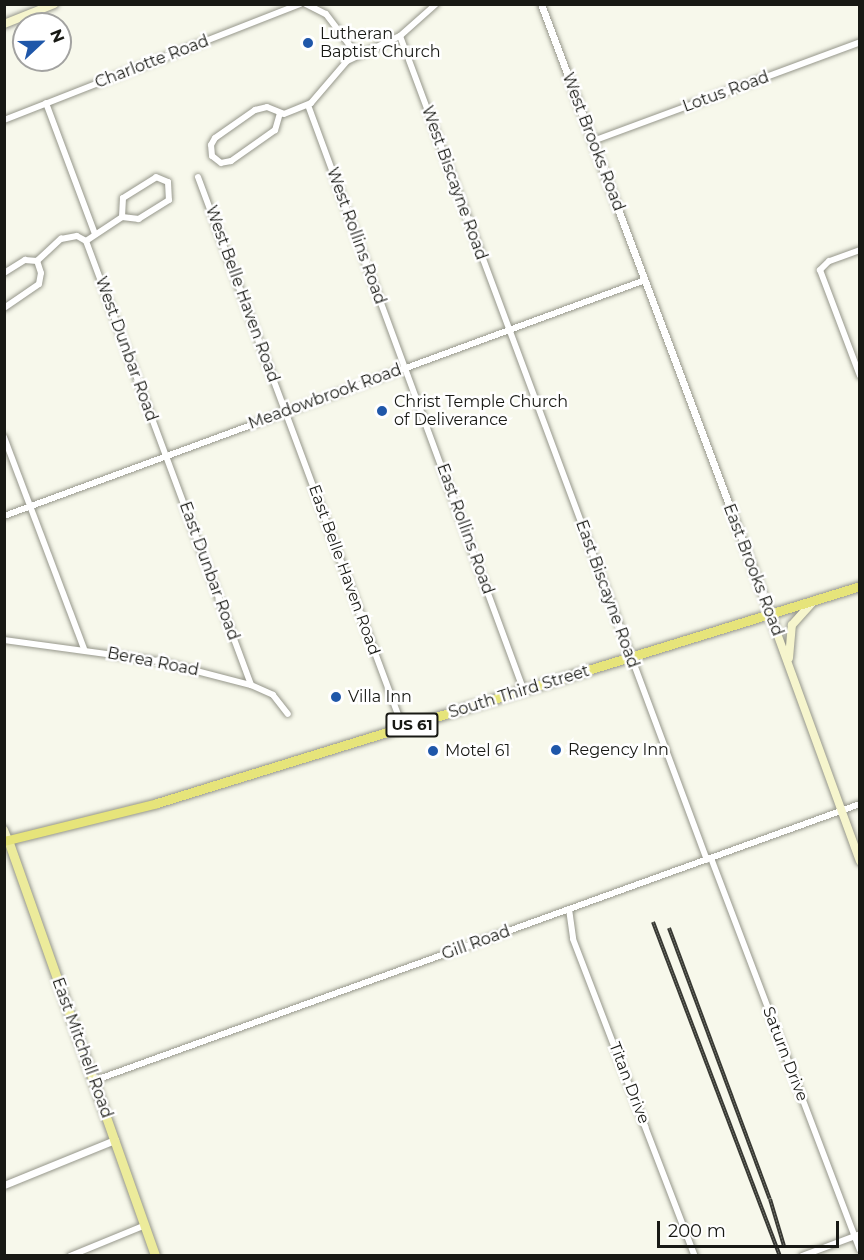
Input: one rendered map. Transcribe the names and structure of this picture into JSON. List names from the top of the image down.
{
  "streets": {
    "highway": ["South Third Street", "US 61"],
    "main road": ["East Brooks Road", "East Mitchell Road"],
    "street": [
      "Charlotte Road",
      "Lotus Road",
      "West Brooks Road",
      "West Biscayne Road",
      "West Rollins Road",
      "West Belle Haven Road",
      "West Dunbar Road",
      "Meadowbrook Road",
      "East Rollins Road",
      "East Belle Haven Road",
      "East Dunbar Road",
      "East Biscayne Road",
      "Berea Road",
      "Gill Road",
      "Saturn Drive",
      "Titan Drive"
    ]
  },
  "crossings": [
    ["Lotus Road", "West Brooks Road"],
    ["West Brooks Road", "Meadowbrook Road"],
    ["West Brooks Road", "East Brooks Road"],
    ["West Biscayne Road", "Meadowbrook Road"],
    ["West Biscayne Road", "East Biscayne Road"],
    ["West Rollins Road", "Meadowbrook Road"],
    ["West Rollins Road", "East Rollins Road"],
    ["West Belle Haven Road", "Meadowbrook Road"],
    ["West Belle Haven Road", "East Belle Haven Road"],
    ["West Dunbar Road", "Meadowbrook Road"],
    ["West Dunbar Road", "East Dunbar Road"],
    ["Meadowbrook Road", "East Rollins Road"],
    ["Meadowbrook Road", "East Belle Haven Road"],
    ["Meadowbrook Road", "East Brooks Road"],
    ["Meadowbrook Road", "East Dunbar Road"],
    ["Meadowbrook Road", "East Biscayne Road"],
    ["East Rollins Road", "South Third Street"],
    ["East Belle Haven Road", "South Third Street"],
    ["East Brooks Road", "South Third Street"],
    ["East Brooks Road", "Gill Road"],
    ["East Dunbar Road", "Berea Road"],
    ["East Biscayne Road", "South Third Street"],
    ["East Biscayne Road", "Gill Road"],
    ["East Biscayne Road", "Saturn Drive"],
    ["South Third Street", "East Mitchell Road"],
    ["Gill Road", "East Mitchell Road"],
    ["Gill Road", "Saturn Drive"],
    ["Gill Road", "Titan Drive"]
  ],
  "places": [
    "Lutheran Baptist Church",
    "Christ Temple Church of Deliverance",
    "Villa Inn",
    "Regency Inn",
    "Motel 61"
  ],
  "scale_bar": "200 m",
  "north": "right"
}
